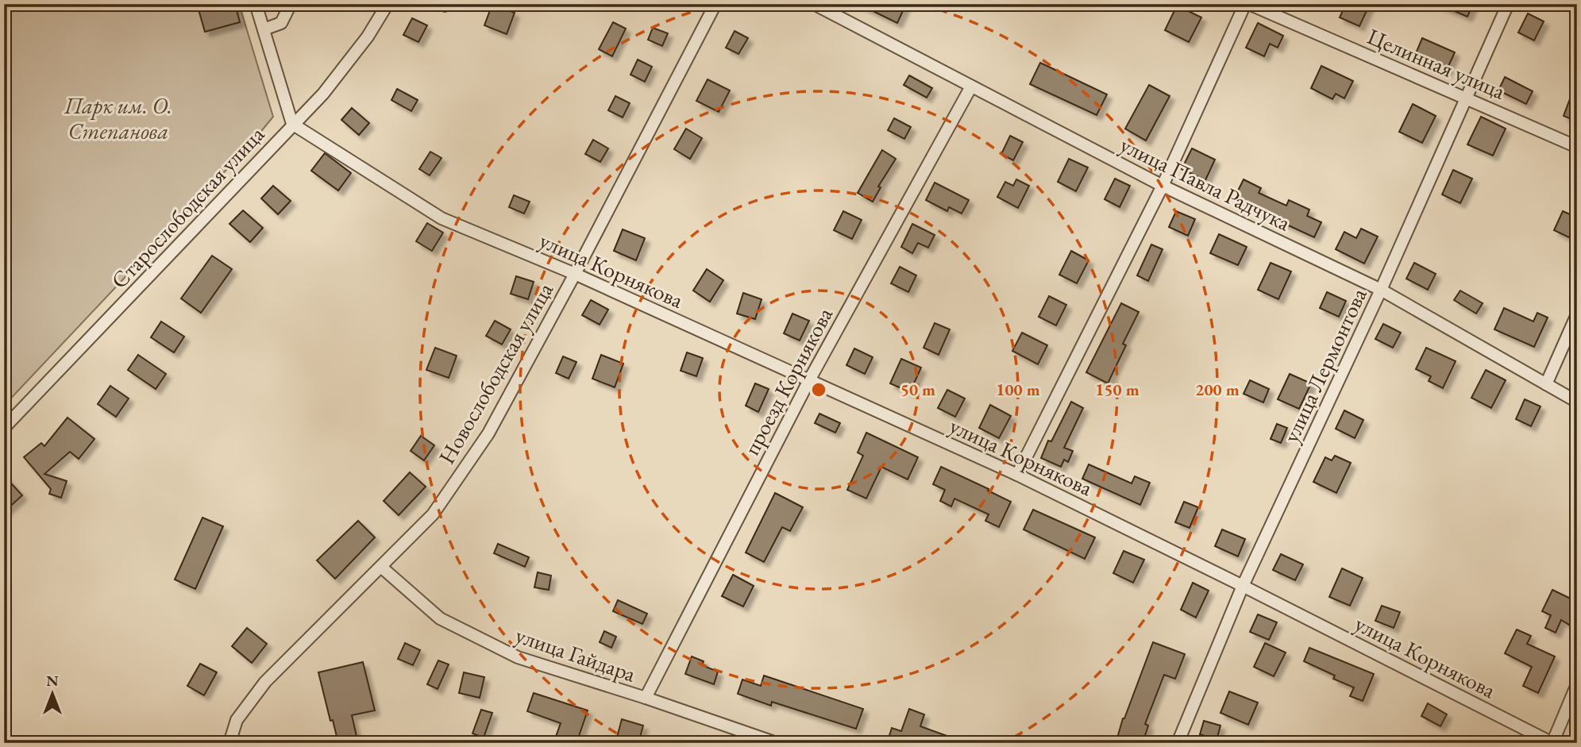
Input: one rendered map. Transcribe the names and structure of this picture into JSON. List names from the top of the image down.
{
  "streets": {
    "street": [
      "Целинная улица",
      "улица Павла Радчука",
      "Старослободская улица",
      "улица Корнякова",
      "улица Лермонтова",
      "Новослободская улица",
      "проезд Корнякова",
      "улица Гайдара"
    ]
  },
  "crossings": [
    ["Целинная улица", "улица Лермонтова"],
    ["улица Павла Радчука", "улица Лермонтова"],
    ["улица Павла Радчука", "проезд Корнякова"],
    ["Старослободская улица", "улица Корнякова"],
    ["улица Корнякова", "улица Лермонтова"],
    ["улица Корнякова", "Новослободская улица"],
    ["улица Корнякова", "проезд Корнякова"],
    ["Новослободская улица", "улица Гайдара"],
    ["проезд Корнякова", "улица Гайдара"]
  ],
  "parks": ["Парк им. О. Степанова"],
  "north": "top",
  "rings": [
    "50 m",
    "100 m",
    "150 m",
    "200 m"
  ]
}
